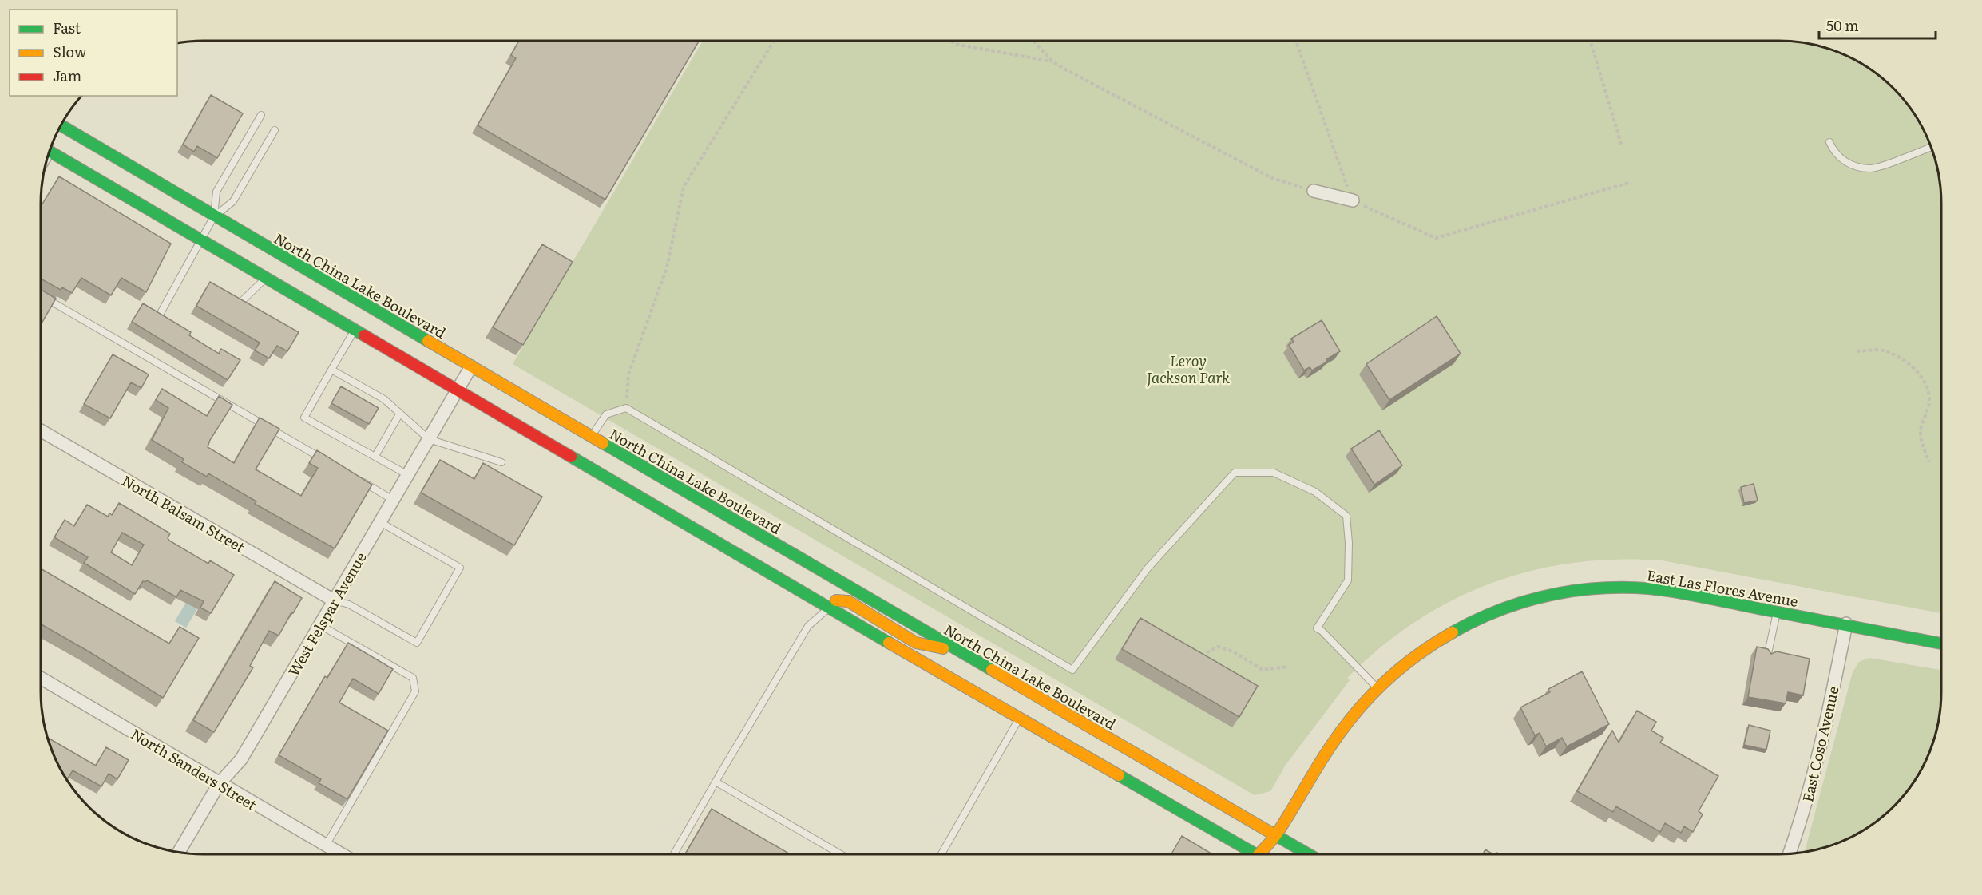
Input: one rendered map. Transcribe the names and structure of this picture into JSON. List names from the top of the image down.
{
  "streets": {
    "main road": ["North China Lake Boulevard", "East Las Flores Avenue"],
    "street": [
      "North Balsam Street",
      "West Felspar Avenue",
      "East Coso Avenue",
      "North Sanders Street"
    ]
  },
  "crossings": [
    ["North China Lake Boulevard", "East Las Flores Avenue"],
    ["North China Lake Boulevard", "West Felspar Avenue"],
    ["North Balsam Street", "West Felspar Avenue"],
    ["East Las Flores Avenue", "East Coso Avenue"],
    ["West Felspar Avenue", "North Sanders Street"]
  ],
  "parks": ["Leroy Jackson Park"],
  "legend": ["Fast", "Slow", "Jam"],
  "scale_bar": "50 m"
}
